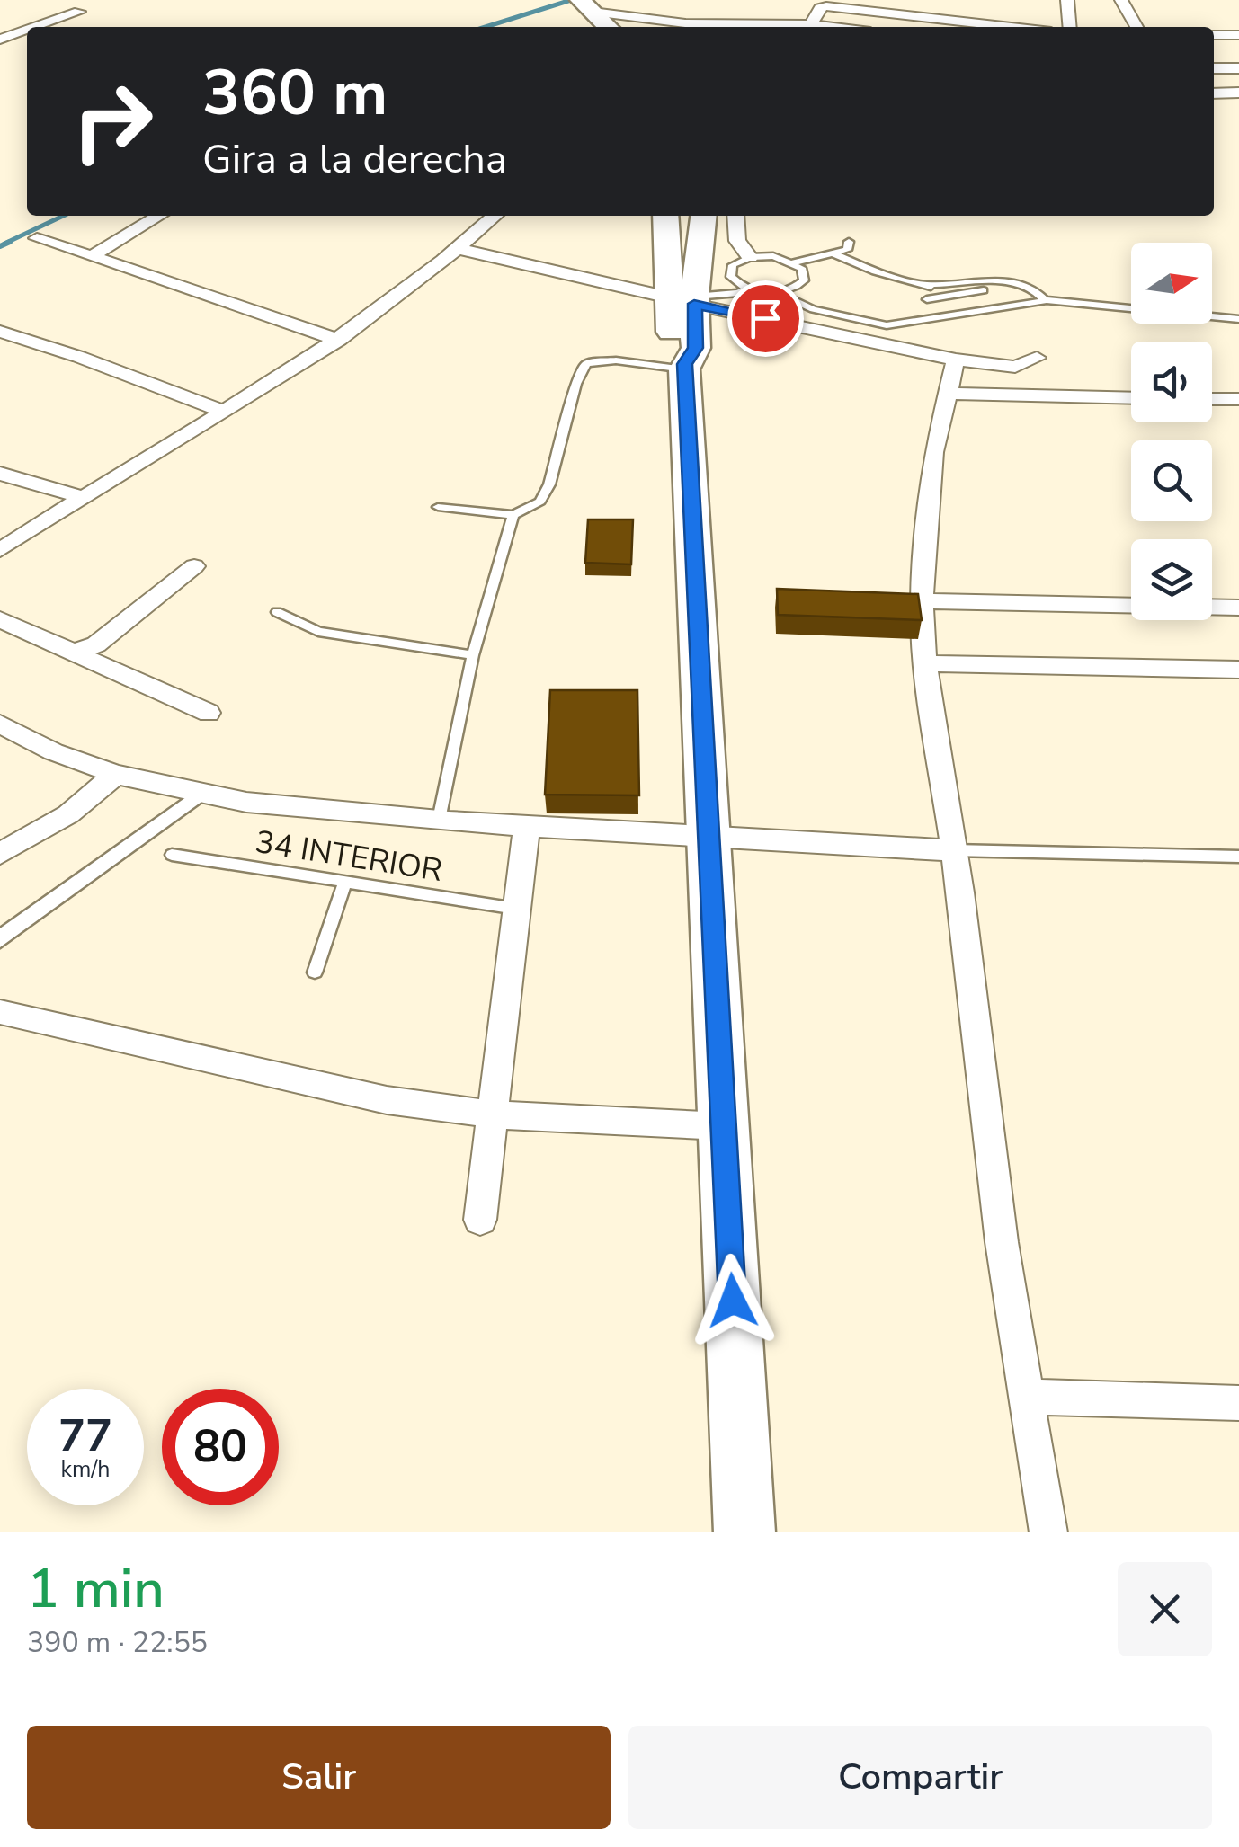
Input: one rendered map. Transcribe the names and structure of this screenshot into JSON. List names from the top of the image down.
{
  "streets": {
    "lane": ["34 INTERIOR"]
  },
  "north": "right",
  "page": {
    "turn": ["360 m", "Gira a la derecha"],
    "speed": "77 km/h",
    "limit": "80",
    "heading": ["1 min", "390 m · 22:55"],
    "buttons": ["Salir", "Compartir"]
  }
}
